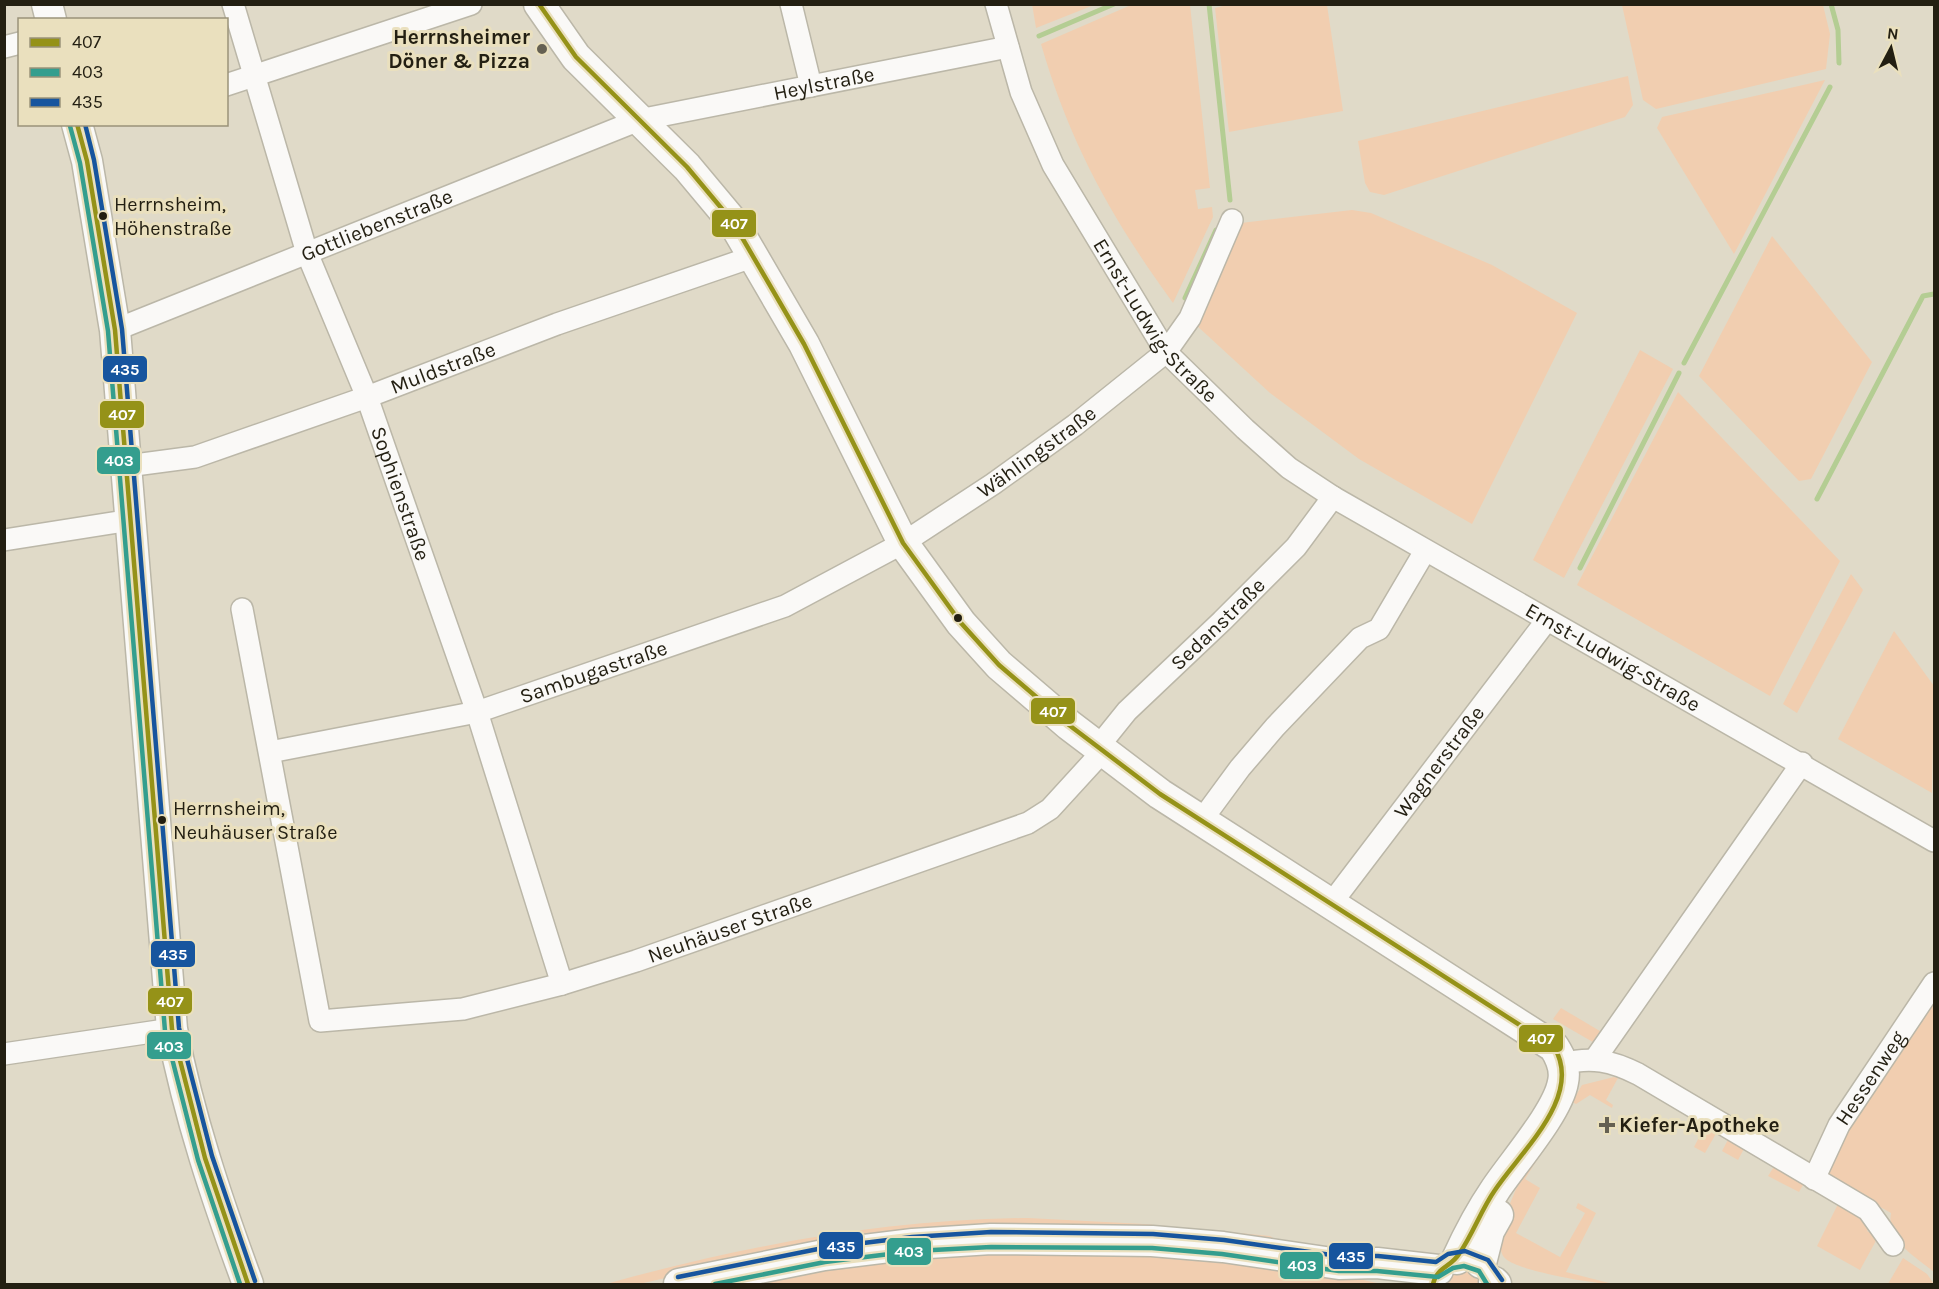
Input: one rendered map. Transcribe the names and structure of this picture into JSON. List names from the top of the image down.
{
  "streets": {
    "street": [
      "Heylstraße",
      "Gottliebenstraße",
      "Ernst-Ludwig-Straße",
      "Muldstraße",
      "Wählingstraße",
      "Sophienstraße",
      "Sedanstraße",
      "Sambugastraße",
      "Wagnerstraße",
      "Neuhäuser Straße",
      "Hessenweg"
    ]
  },
  "crossings": [
    ["Heylstraße", "Gottliebenstraße"],
    ["Heylstraße", "Ernst-Ludwig-Straße"],
    ["Gottliebenstraße", "Sophienstraße"],
    ["Ernst-Ludwig-Straße", "Wählingstraße"],
    ["Ernst-Ludwig-Straße", "Sedanstraße"],
    ["Ernst-Ludwig-Straße", "Wagnerstraße"],
    ["Muldstraße", "Sophienstraße"],
    ["Wählingstraße", "Sambugastraße"],
    ["Sophienstraße", "Sambugastraße"],
    ["Sophienstraße", "Neuhäuser Straße"],
    ["Sedanstraße", "Neuhäuser Straße"],
    ["Sambugastraße", "Neuhäuser Straße"]
  ],
  "places": {
    "other": ["Herrnsheimer Döner & Pizza", "Herrnsheim, Höhenstraße", "Herrnsheim, Neuhäuser Straße"],
    "health": ["Kiefer-Apotheke"]
  },
  "lines": ["transit line 407", "transit line 403", "transit line 435"],
  "legend": ["407", "403", "435"],
  "north": "top"
}
